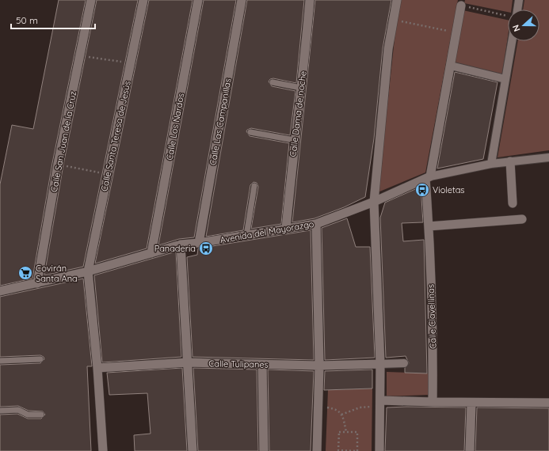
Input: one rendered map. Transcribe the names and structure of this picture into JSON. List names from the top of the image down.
{
  "streets": {
    "street": [
      "Calle Dama de noche",
      "Calle Las Campanillas",
      "Calle Los Nardos",
      "Calle Santa Teresa de Jesús",
      "Calle San Juan de la Cruz",
      "Avenida del Mayorazgo",
      "Calle Clavellinas",
      "Calle Tulipanes"
    ]
  },
  "crossings": [
    ["Calle Dama de noche", "Avenida del Mayorazgo"],
    ["Calle Las Campanillas", "Avenida del Mayorazgo"],
    ["Calle Los Nardos", "Avenida del Mayorazgo"],
    ["Calle Santa Teresa de Jesús", "Avenida del Mayorazgo"],
    ["Calle Santa Teresa de Jesús", "Calle Tulipanes"],
    ["Calle San Juan de la Cruz", "Avenida del Mayorazgo"],
    ["Avenida del Mayorazgo", "Calle Clavellinas"]
  ],
  "places": {
    "bus stop": ["Violetas", "Panaderia"],
    "supermarket": ["Covirán Santa Ana"]
  },
  "scale_bar": "50 m",
  "north": "left"
}
